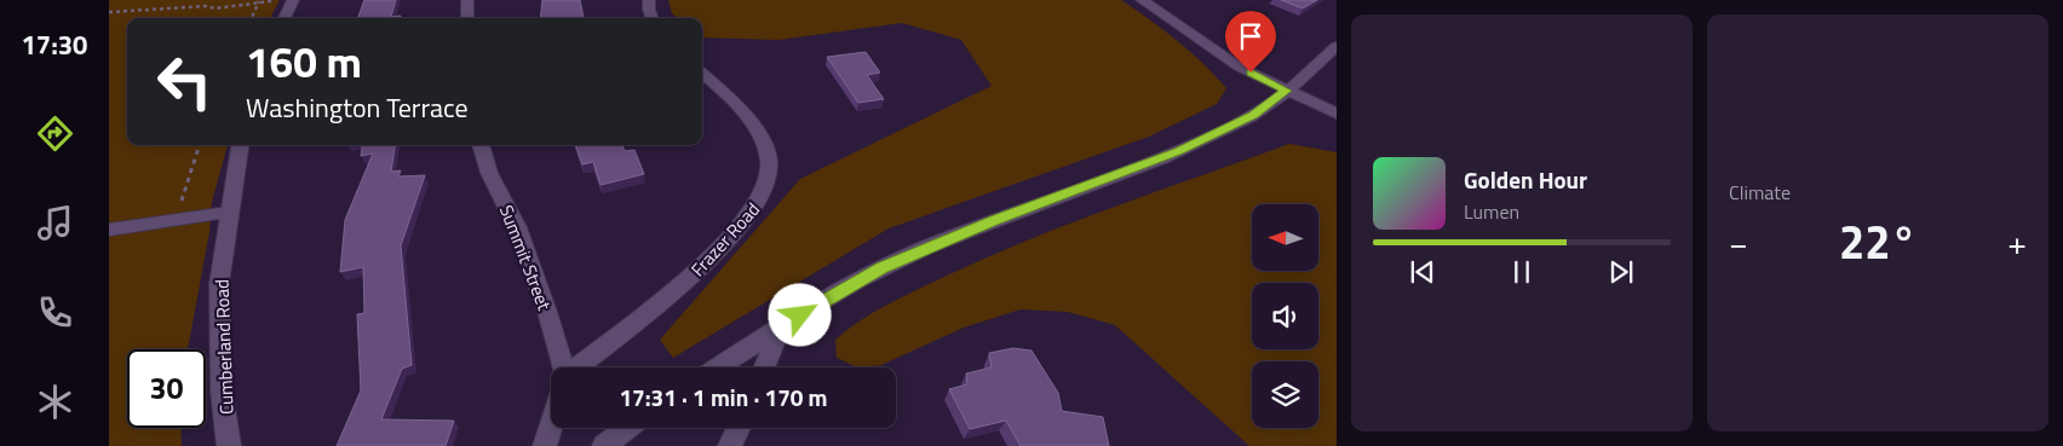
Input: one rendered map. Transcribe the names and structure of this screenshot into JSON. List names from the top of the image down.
{
  "streets": {
    "street": ["Frazer Road", "Summit Street", "Cumberland Road"]
  },
  "north": "left",
  "page": {
    "tabs": "17:30",
    "tile": "Climate",
    "turn": ["160 m", "Washington Terrace"],
    "song": ["Golden Hour", "Lumen"],
    "heat": ["−", "22°", "+"],
    "limit": "30",
    "trip": "17:31 · 1 min · 170 m"
  }
}
